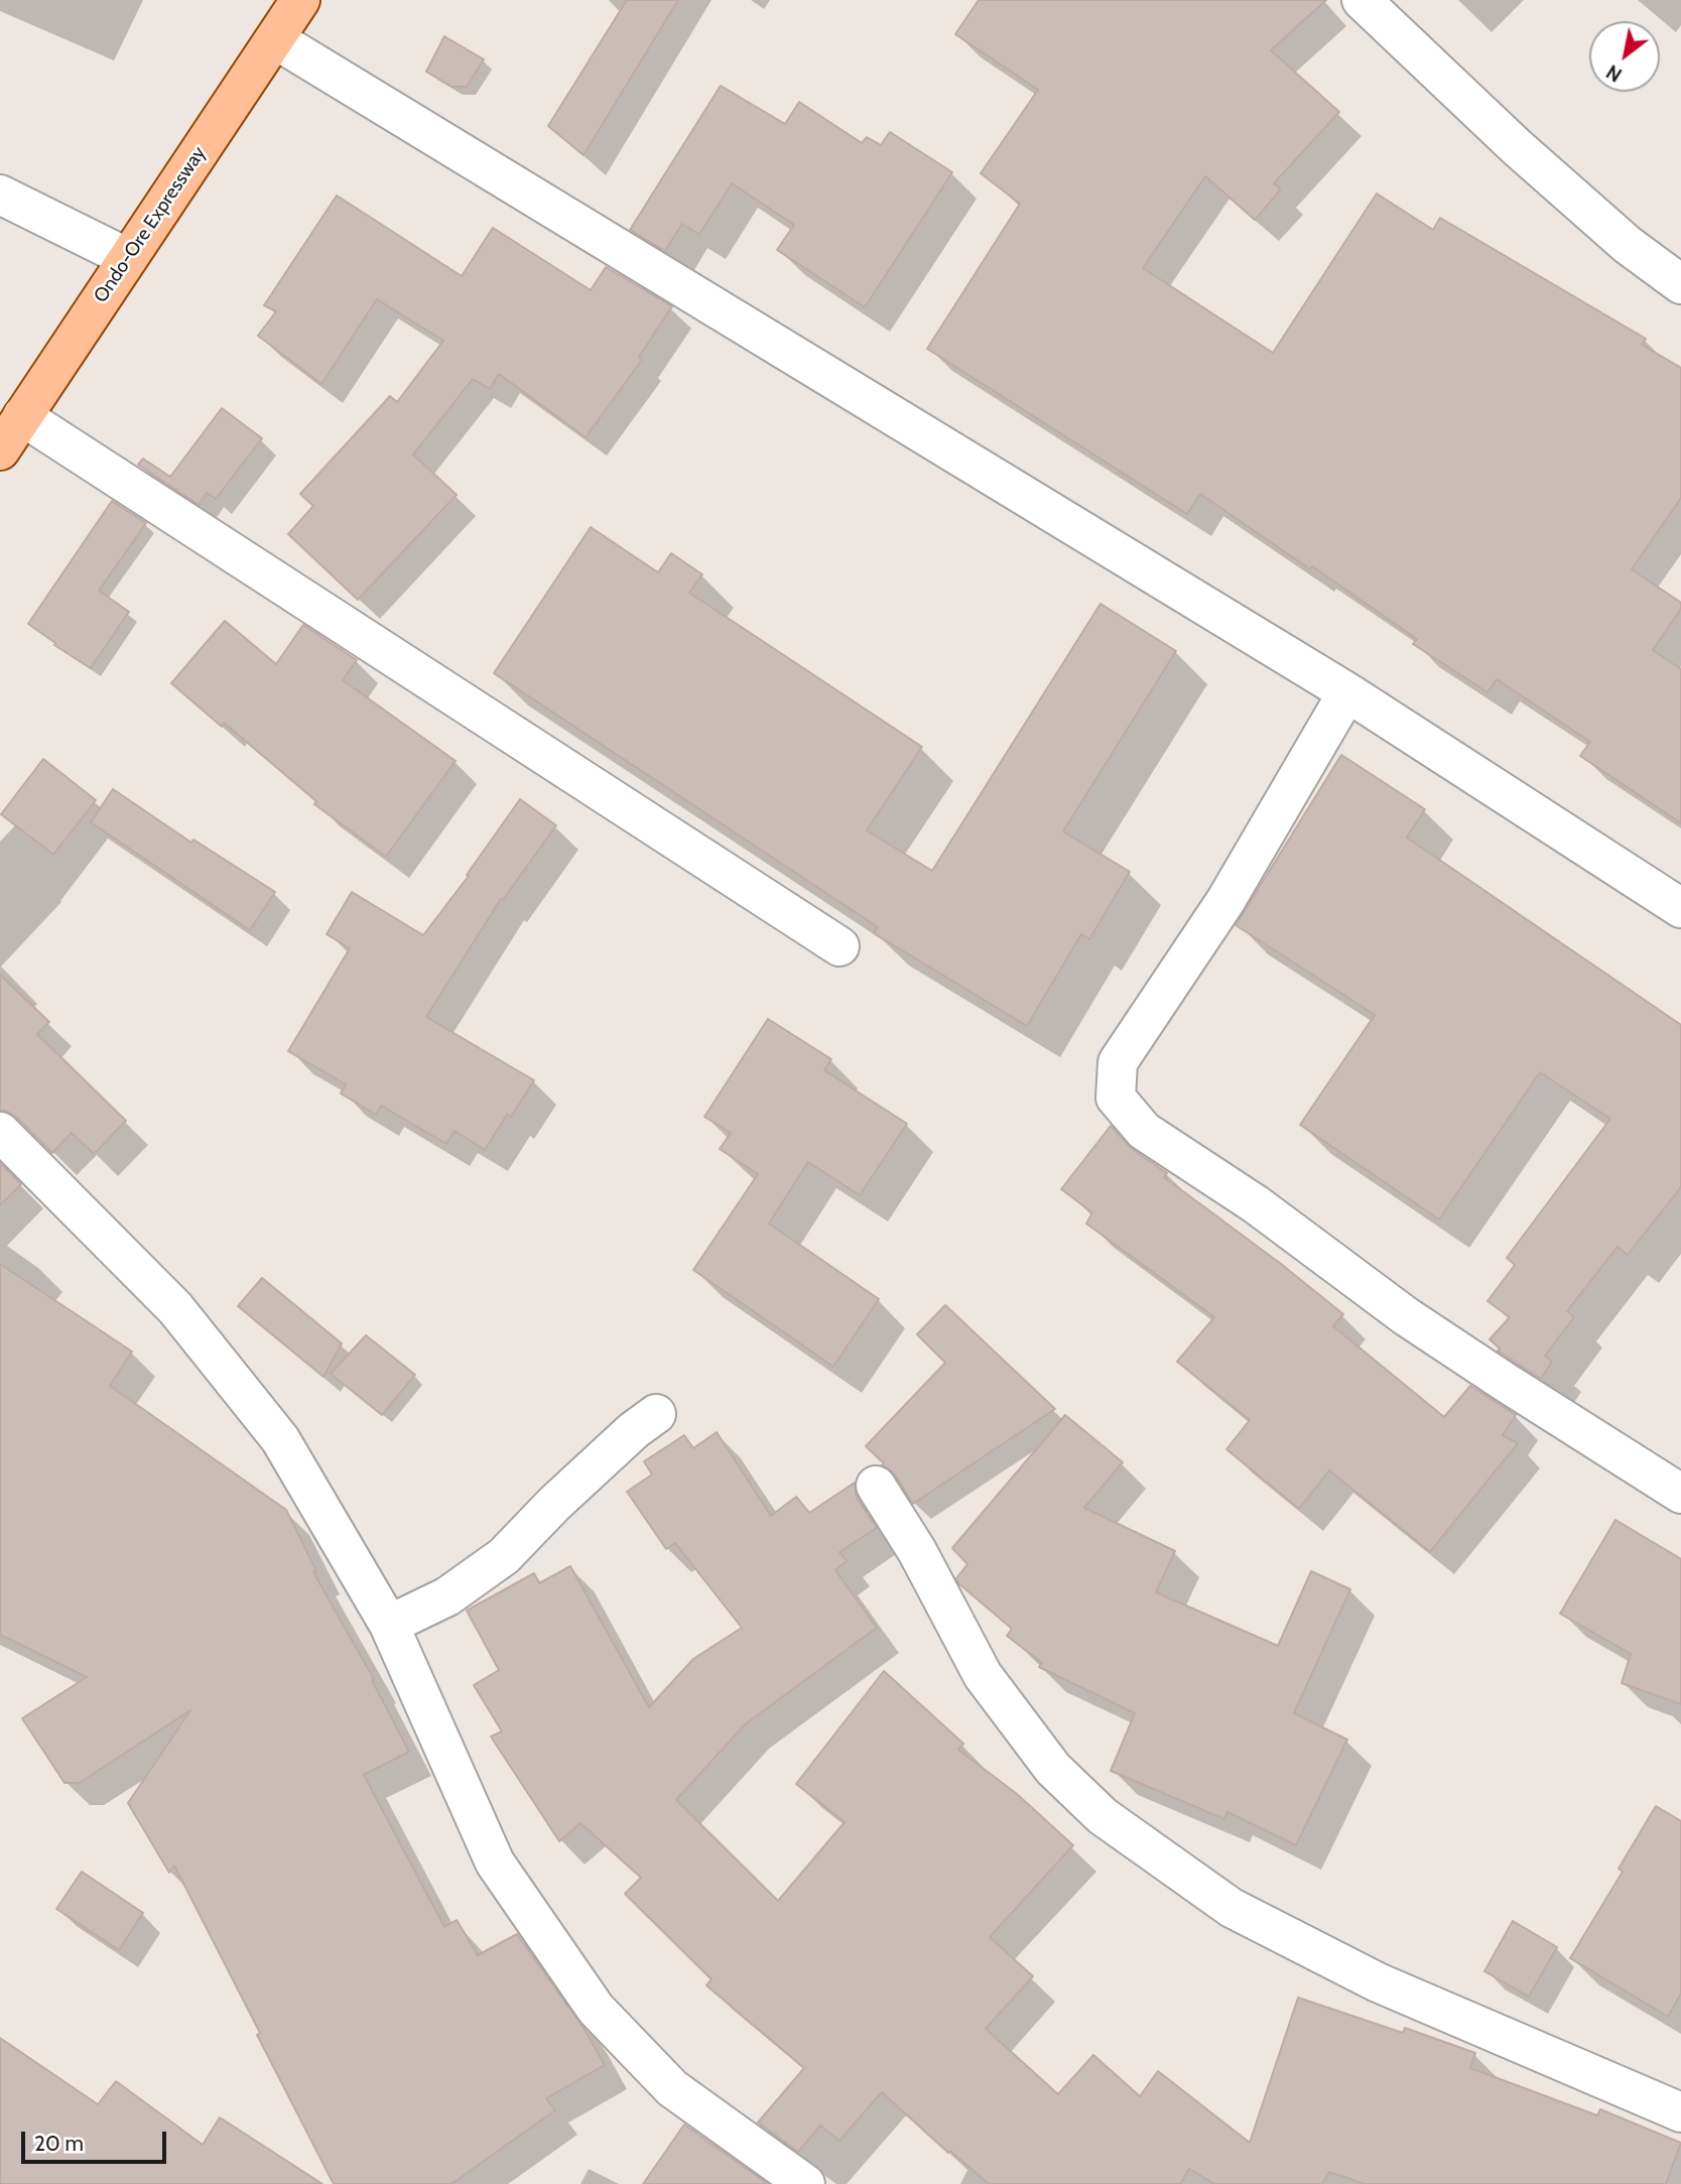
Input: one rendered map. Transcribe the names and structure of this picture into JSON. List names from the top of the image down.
{
  "streets": {
    "main road": ["Ondo-Ore Expressway"]
  },
  "scale_bar": "20 m",
  "north": "bottom left"
}
